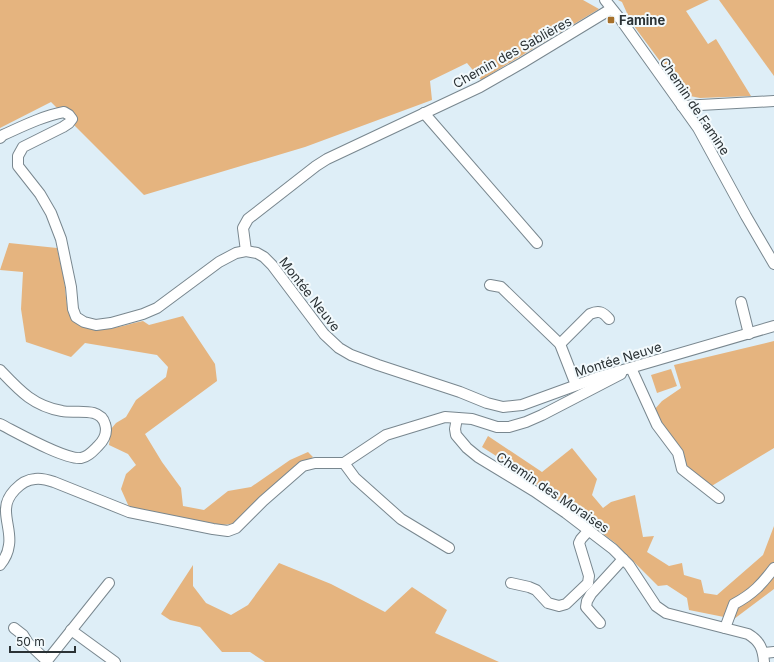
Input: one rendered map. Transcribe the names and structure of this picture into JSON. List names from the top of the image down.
{
  "streets": {
    "street": [
      "Chemin des Sablières",
      "Chemin de Famine",
      "Montée Neuve",
      "Chemin des Moraises"
    ]
  },
  "crossings": [
    ["Chemin des Sablières", "Chemin de Famine"],
    ["Chemin des Sablières", "Montée Neuve"]
  ],
  "places": {
    "transit": ["Famine"]
  },
  "scale_bar": "50 m"
}
